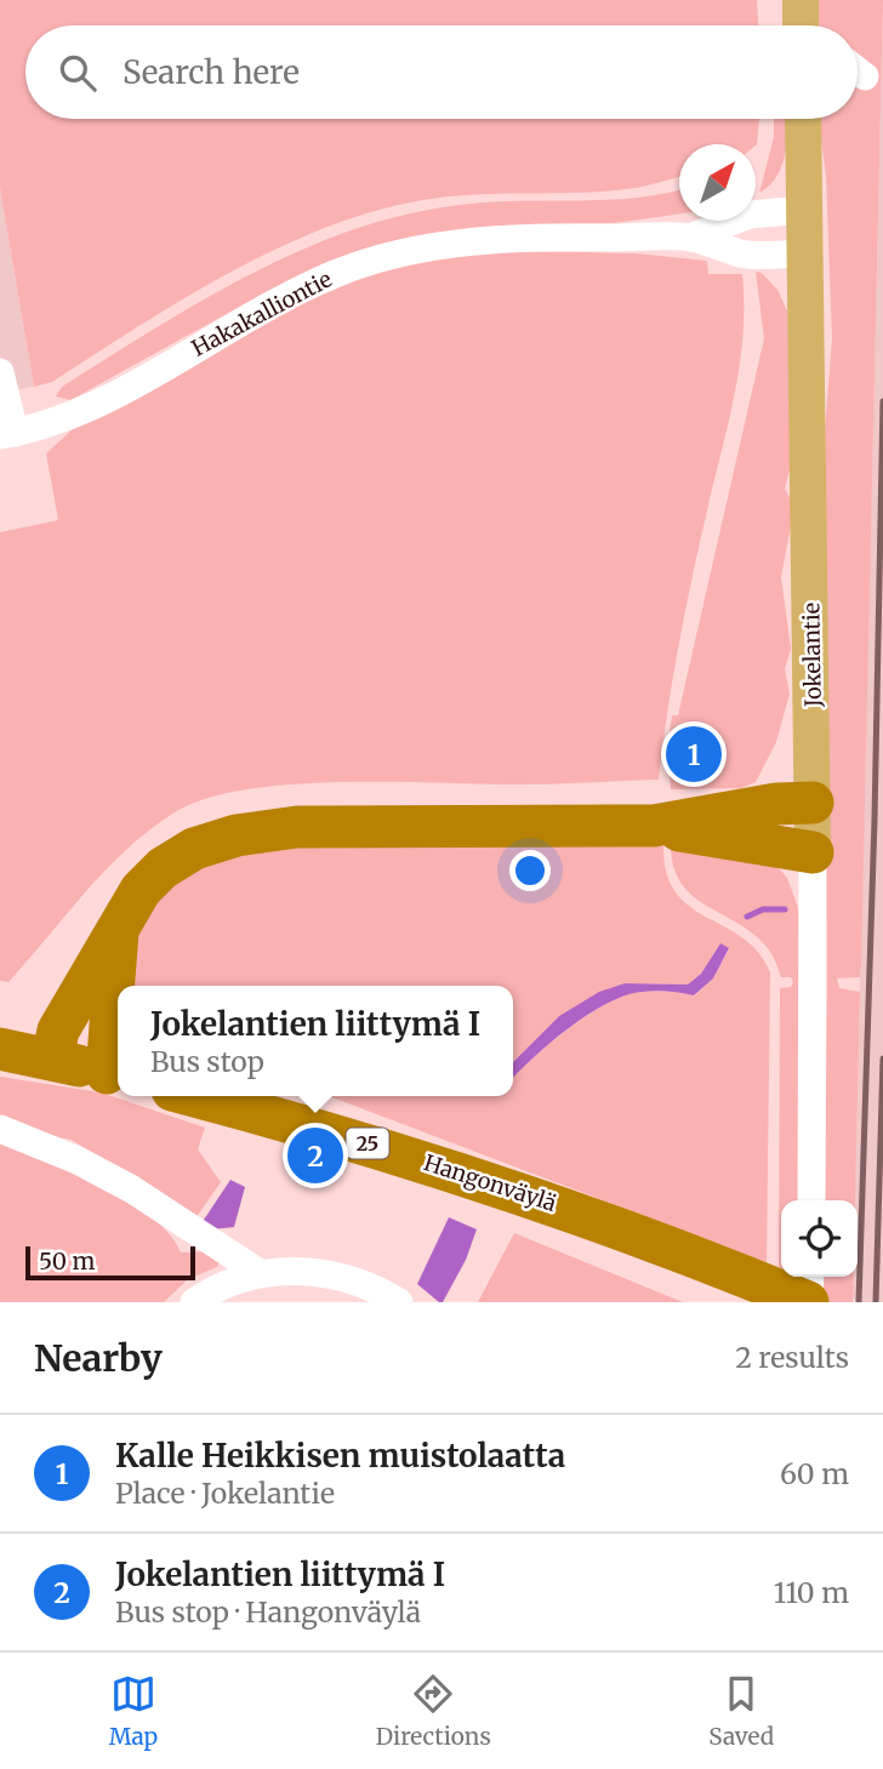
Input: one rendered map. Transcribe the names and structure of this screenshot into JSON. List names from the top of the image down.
{
  "streets": {
    "highway": ["25", "Hangonväylä"],
    "main road": ["Jokelantie"],
    "street": ["Hakakalliontie"]
  },
  "crossings": [
    ["Hakakalliontie", "Jokelantie"]
  ],
  "scale_bar": "50 m",
  "north": "top right",
  "page": {
    "search": "Search here",
    "pins": ["1", "2"],
    "popup": ["Jokelantien liittymä I", "Bus stop"],
    "scale": "50 m",
    "heading": ["Nearby", "2 results"],
    "list": [
      {
        "mark": "1",
        "name": "Kalle Heikkisen muistolaatta",
        "note": "Place · Jokelantie",
        "value": "60 m"
      },
      {
        "mark": "2",
        "name": "Jokelantien liittymä I",
        "note": "Bus stop · Hangonväylä",
        "value": "110 m"
      }
    ],
    "nav": ["Map", "Directions", "Saved"]
  }
}
